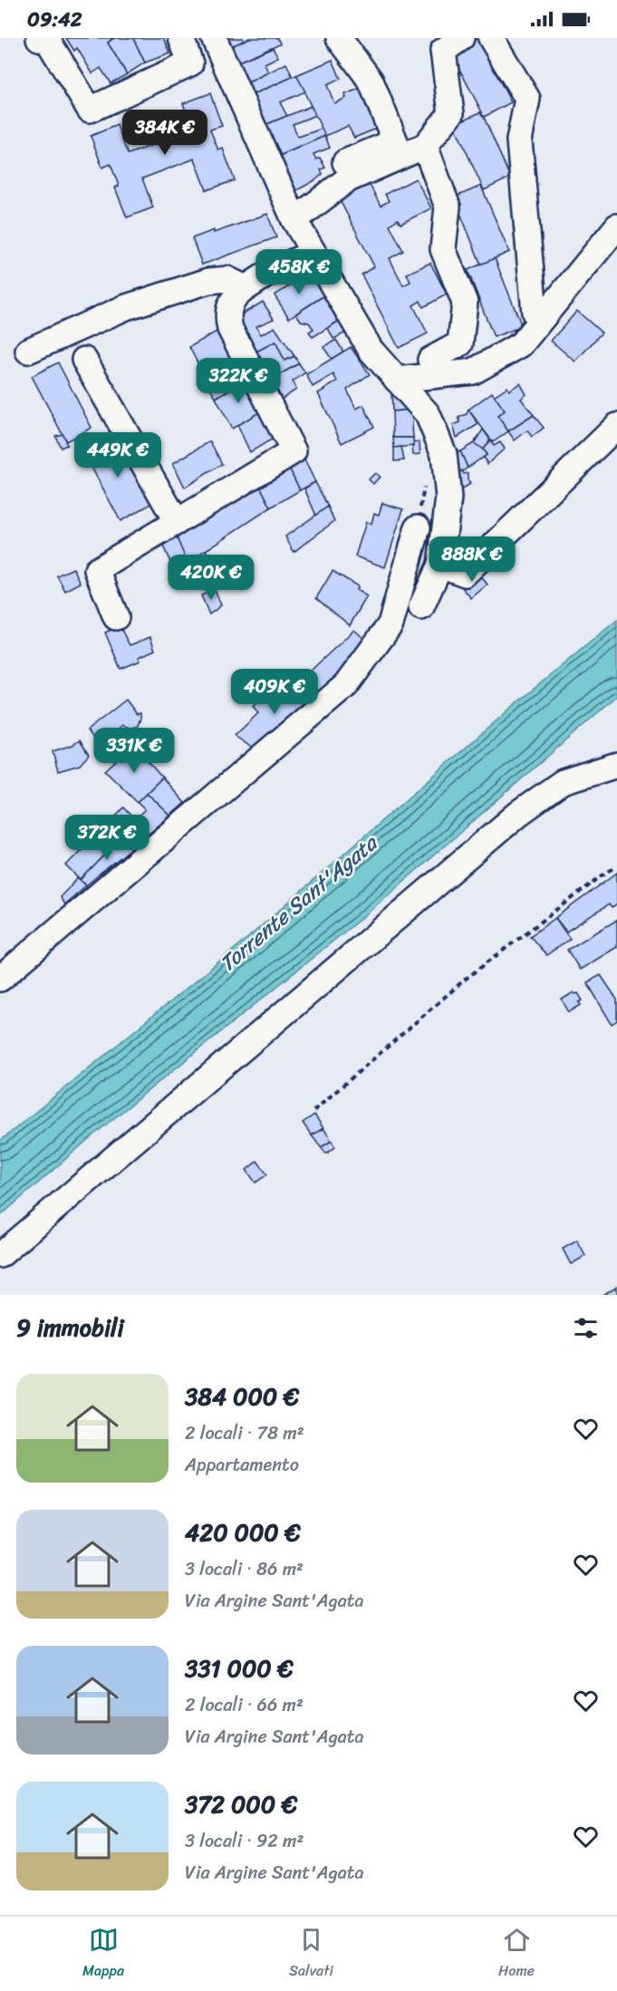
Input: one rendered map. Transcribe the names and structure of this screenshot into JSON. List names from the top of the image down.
{
  "water": ["Torrente Sant'Agata"],
  "page": {
    "status": "09:42",
    "price": [
      "384K €",
      "458K €",
      "322K €",
      "449K €",
      "888K €",
      "420K €",
      "409K €",
      "331K €",
      "372K €"
    ],
    "heading": "9 immobili",
    "list": [
      {
        "name": "384 000 €",
        "note": "2 locali · 78 m² · Appartamento"
      },
      {
        "name": "420 000 €",
        "note": "3 locali · 86 m² · Via Argine Sant'Agata"
      },
      {
        "name": "331 000 €",
        "note": "2 locali · 66 m² · Via Argine Sant'Agata"
      },
      {
        "name": "372 000 €",
        "note": "3 locali · 92 m² · Via Argine Sant'Agata"
      }
    ],
    "tabs": ["Mappa", "Salvati", "Home"]
  }
}
